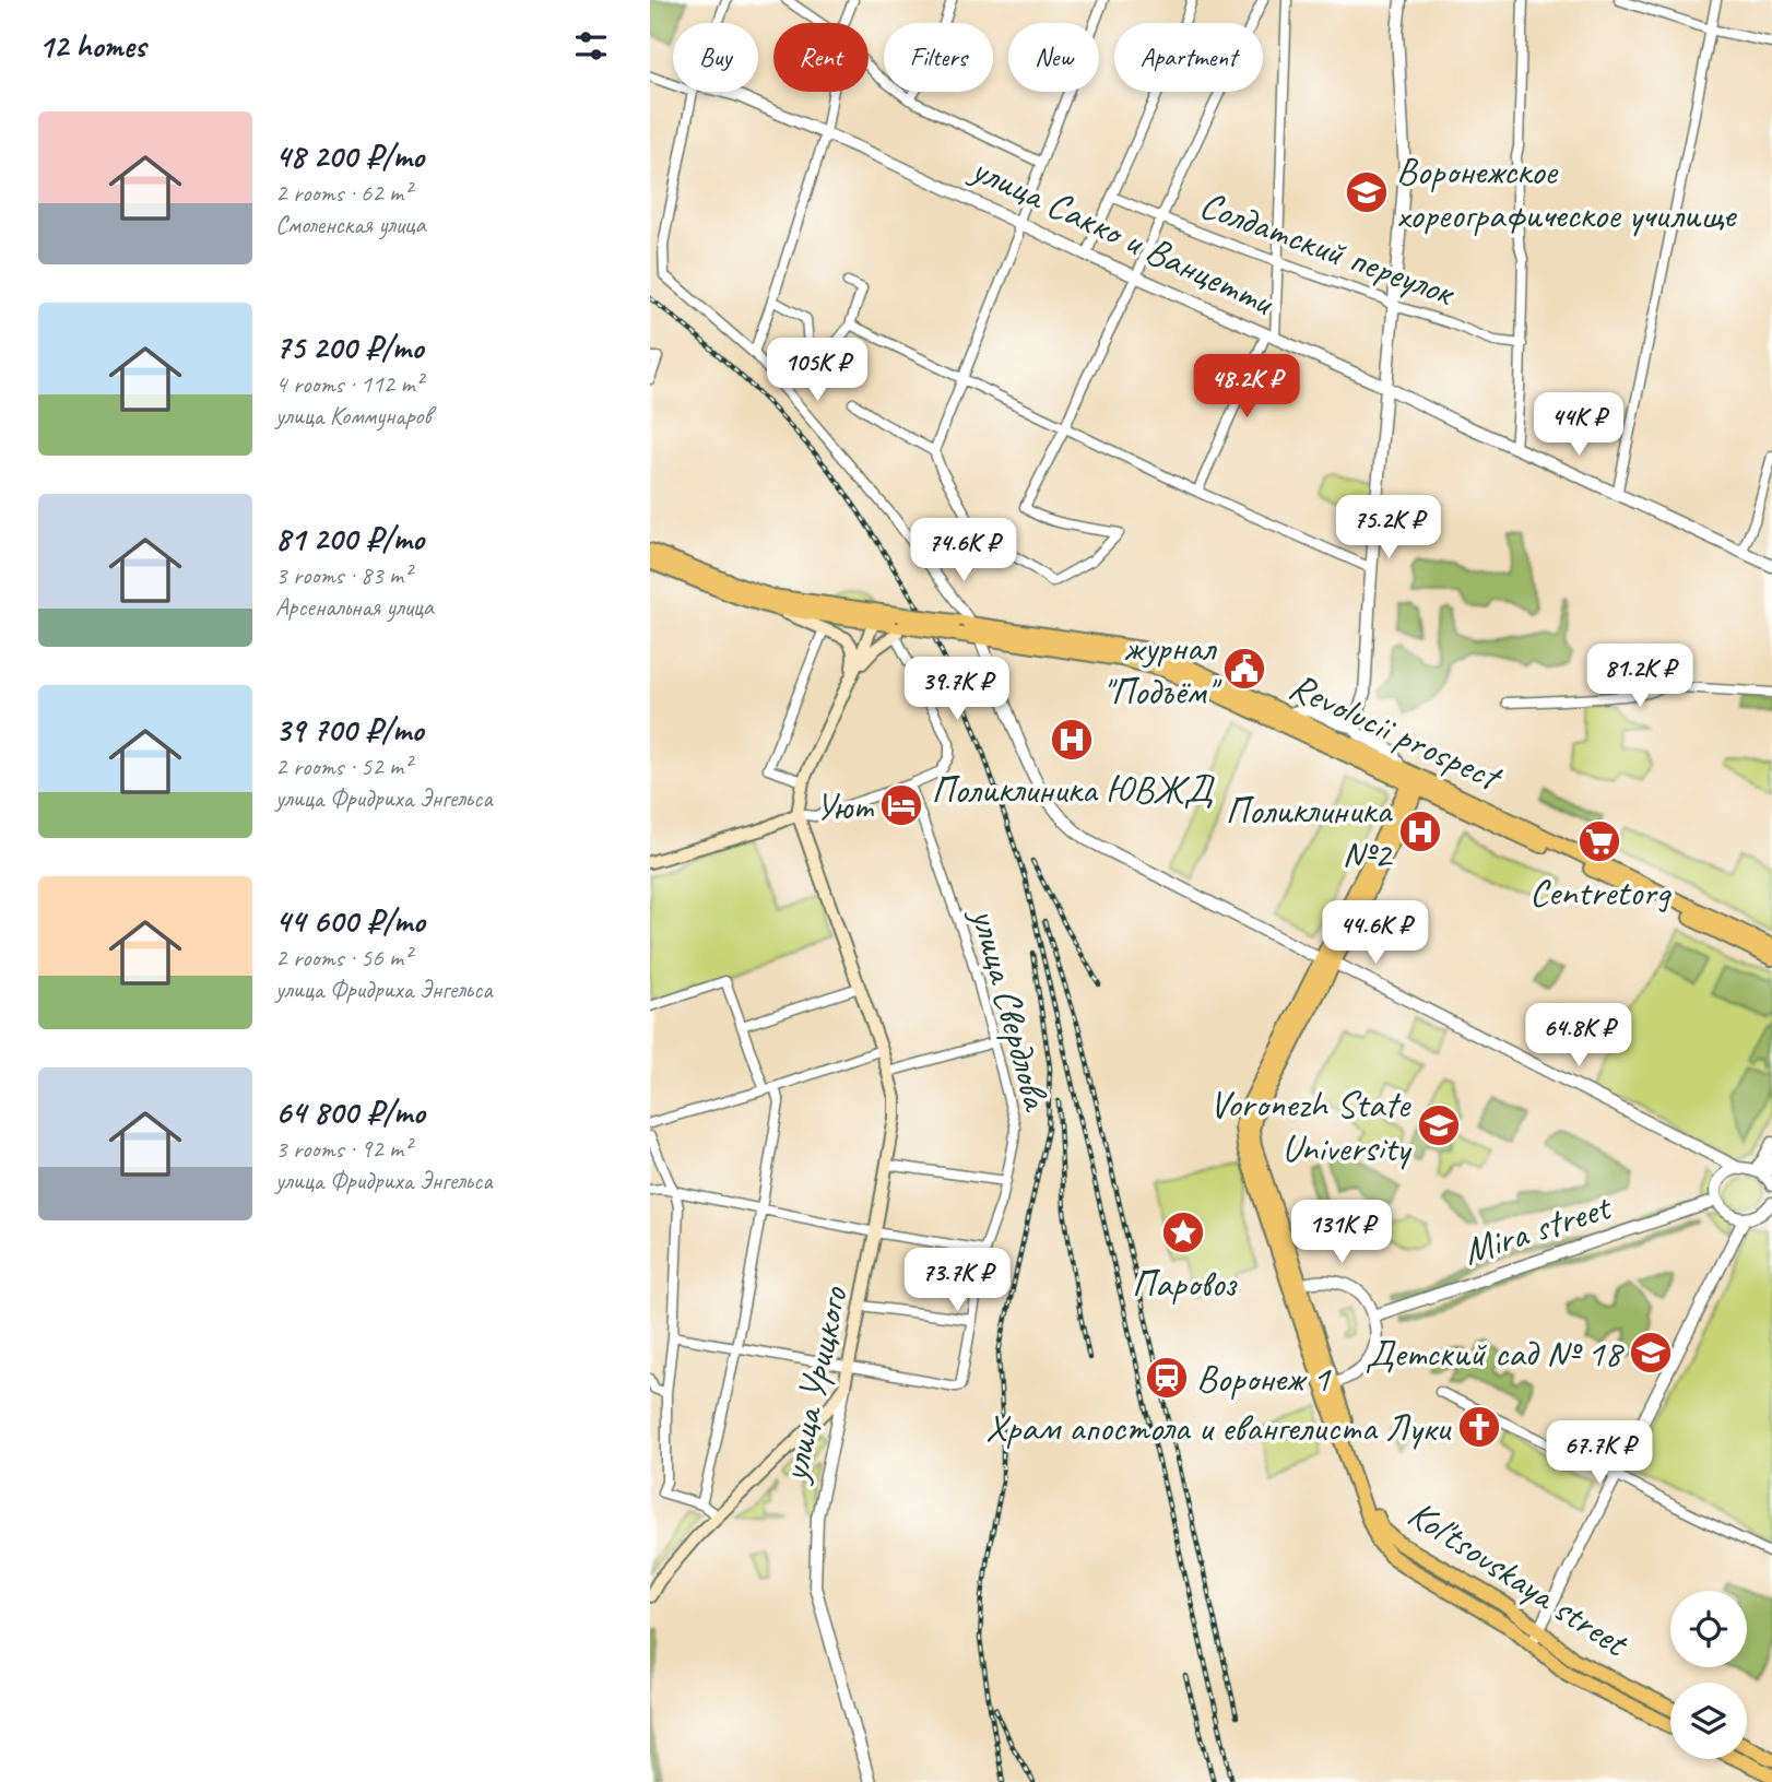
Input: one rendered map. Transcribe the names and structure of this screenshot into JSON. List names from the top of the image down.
{
  "streets": {
    "main road": ["Revolucii prospect", "улица Урицкого", "Kol'tsovskaya street"],
    "street": [
      "улица Сакко и Ванцетти",
      "Солдатский переулок",
      "улица Свердлова",
      "Mira street"
    ]
  },
  "crossings": [
    ["Revolucii prospect", "Kol'tsovskaya street"],
    ["улица Свердлова", "улица Урицкого"]
  ],
  "places": {
    "school or university": ["Воронежское хореографическое училище", "Voronezh State University", "Детский сад № 18"],
    "public building": ["журнал \"Подъём\""],
    "hospital": ["Поликлиника ЮВЖД", "Поликлиника №2"],
    "hotel": ["Уют"],
    "supermarket": ["Centretorg"],
    "place": ["Паровоз"],
    "station": ["Воронеж 1"],
    "church": ["Храм апостола и евангелиста Луки"]
  },
  "page": {
    "heading": "12 homes",
    "chip": [
      "Buy",
      "Rent",
      "Filters",
      "New",
      "Apartment"
    ],
    "list": [
      {
        "name": "48 200 ₽/mo",
        "note": "2 rooms · 62 m² · Смоленская улица"
      },
      {
        "name": "75 200 ₽/mo",
        "note": "4 rooms · 112 m² · улица Коммунаров"
      },
      {
        "name": "81 200 ₽/mo",
        "note": "3 rooms · 83 m² · Арсенальная улица"
      },
      {
        "name": "39 700 ₽/mo",
        "note": "2 rooms · 52 m² · улица Фридриха Энгельса"
      },
      {
        "name": "44 600 ₽/mo",
        "note": "2 rooms · 56 m² · улица Фридриха Энгельса"
      },
      {
        "name": "64 800 ₽/mo",
        "note": "3 rooms · 92 m² · улица Фридриха Энгельса"
      }
    ],
    "price": [
      "105K ₽",
      "48.2K ₽",
      "44K ₽",
      "75.2K ₽",
      "74.6K ₽",
      "81.2K ₽",
      "39.7K ₽",
      "44.6K ₽",
      "64.8K ₽",
      "131K ₽",
      "73.7K ₽",
      "67.7K ₽"
    ]
  }
}
